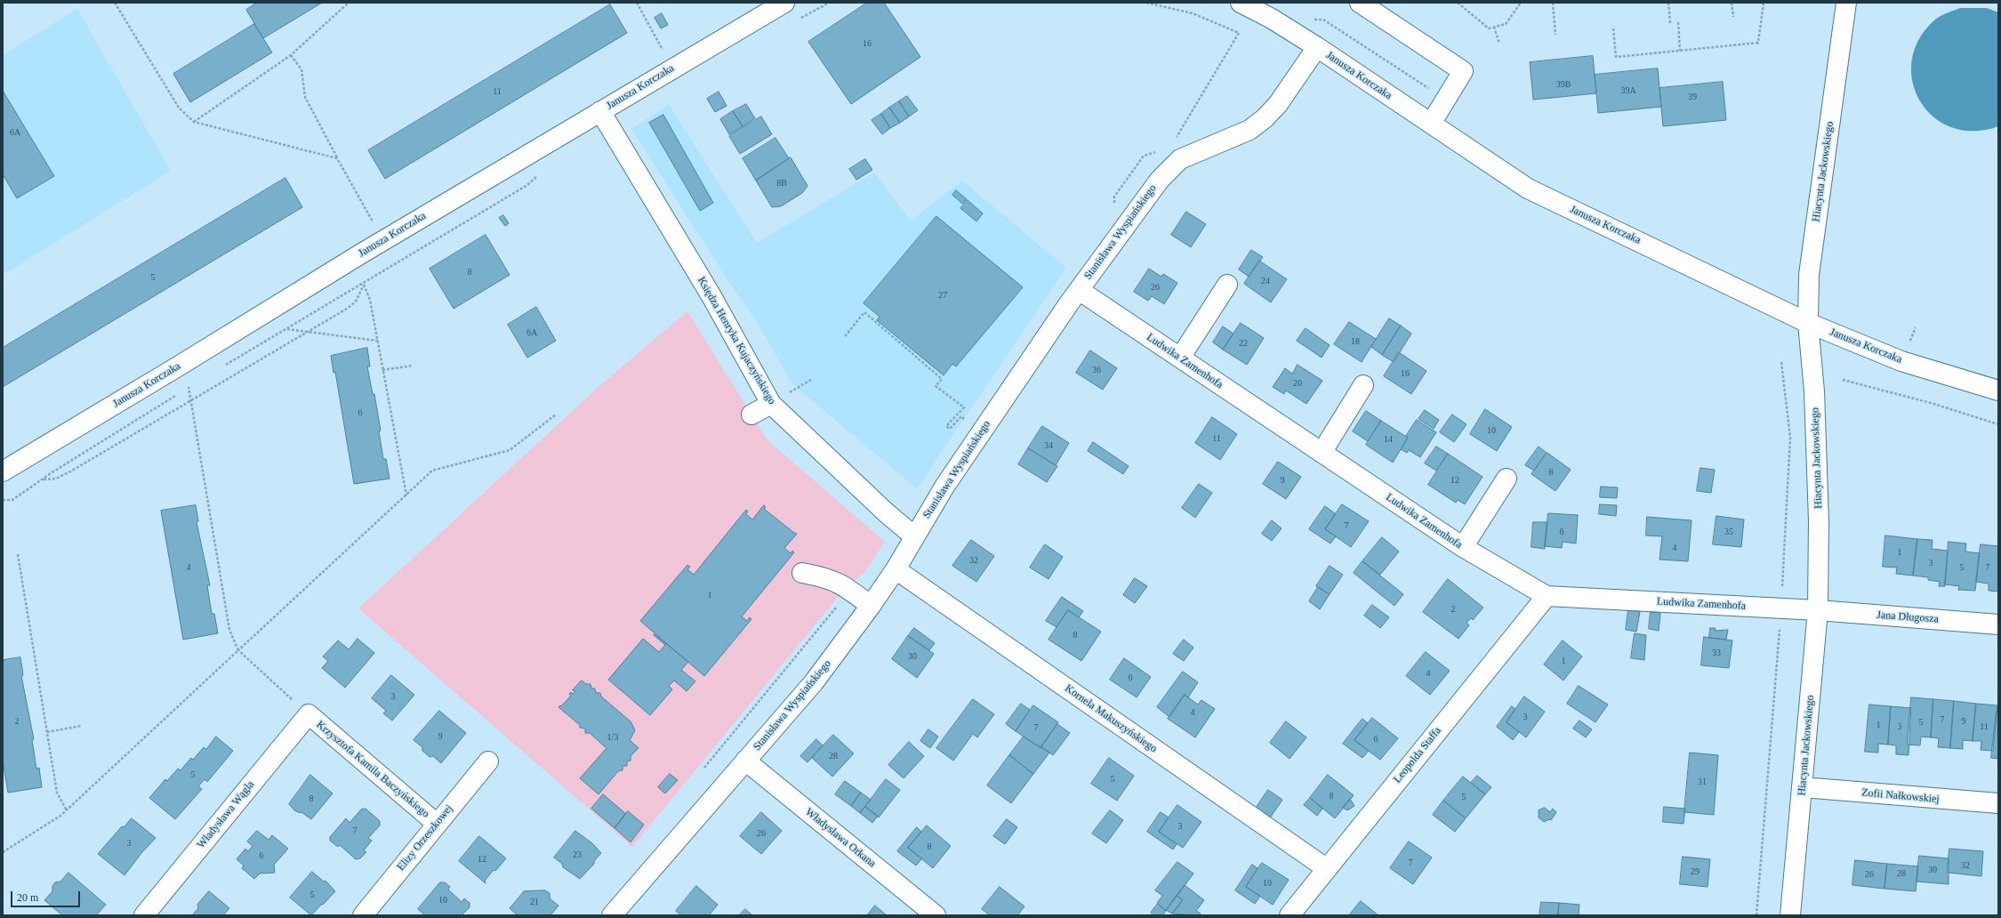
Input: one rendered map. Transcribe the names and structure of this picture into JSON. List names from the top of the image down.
{
  "streets": {
    "street": [
      "Janusza Korczaka",
      "Hiacynta Jackowskiego",
      "Stanisława Wyspiańskiego",
      "Księdza Henryka Kujaczyńskiego",
      "Ludwika Zamenhofa",
      "Jana Długosza",
      "Kornela Makuszyńskiego",
      "Leopolda Staffa",
      "Krzysztofa Kamila Baczyńskiego",
      "Zofii Nałkowskiej",
      "Władysława Wągla",
      "Elizy Orzeszkowej",
      "Władysława Orkana"
    ]
  },
  "crossings": [
    ["Janusza Korczaka", "Hiacynta Jackowskiego"],
    ["Janusza Korczaka", "Stanisława Wyspiańskiego"],
    ["Janusza Korczaka", "Księdza Henryka Kujaczyńskiego"],
    ["Hiacynta Jackowskiego", "Ludwika Zamenhofa"],
    ["Hiacynta Jackowskiego", "Jana Długosza"],
    ["Hiacynta Jackowskiego", "Zofii Nałkowskiej"],
    ["Stanisława Wyspiańskiego", "Księdza Henryka Kujaczyńskiego"],
    ["Stanisława Wyspiańskiego", "Ludwika Zamenhofa"],
    ["Stanisława Wyspiańskiego", "Kornela Makuszyńskiego"],
    ["Stanisława Wyspiańskiego", "Władysława Orkana"],
    ["Ludwika Zamenhofa", "Jana Długosza"],
    ["Ludwika Zamenhofa", "Leopolda Staffa"],
    ["Kornela Makuszyńskiego", "Leopolda Staffa"],
    ["Krzysztofa Kamila Baczyńskiego", "Władysława Wągla"],
    ["Krzysztofa Kamila Baczyńskiego", "Elizy Orzeszkowej"]
  ],
  "house_numbers": [
    "16",
    "39B",
    "39A",
    "11",
    "39",
    "6A",
    "8B",
    "8",
    "5",
    "24",
    "26",
    "27",
    "6A",
    "18",
    "22",
    "36",
    "16",
    "20",
    "6",
    "10",
    "11",
    "14",
    "34",
    "8",
    "9",
    "12",
    "7",
    "6",
    "35",
    "4",
    "1",
    "32",
    "3",
    "4",
    "5",
    "7",
    "1",
    "2",
    "8",
    "33",
    "30",
    "1",
    "4",
    "6",
    "3",
    "4",
    "3",
    "7",
    "2",
    "9",
    "5",
    "1",
    "3",
    "11",
    "7",
    "9",
    "1/3",
    "6",
    "28",
    "5",
    "5",
    "31",
    "8",
    "5",
    "8",
    "3",
    "7",
    "26",
    "3",
    "8",
    "23",
    "6",
    "12",
    "7",
    "32",
    "30",
    "29",
    "28",
    "26",
    "10",
    "5",
    "10",
    "21"
  ],
  "scale_bar": "20 m"
}
